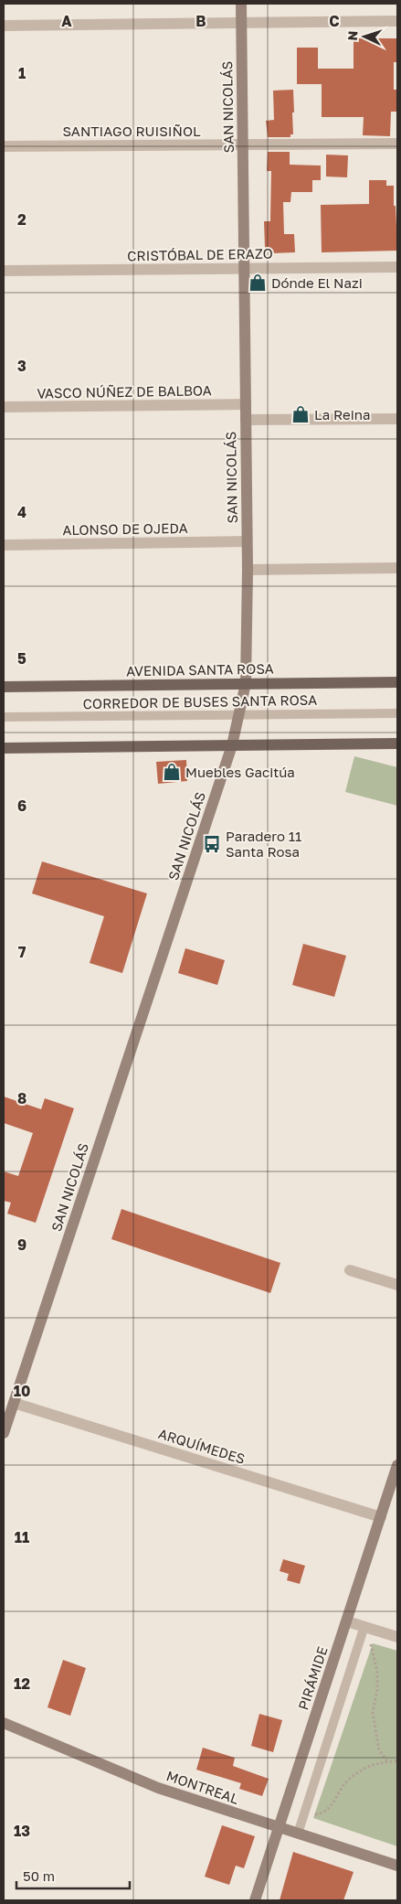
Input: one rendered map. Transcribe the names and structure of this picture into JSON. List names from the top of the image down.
{
  "streets": {
    "main road": ["AVENIDA SANTA ROSA"],
    "street": [
      "SAN NICOLÁS",
      "SANTIAGO RUISIÑOL",
      "CRISTÓBAL DE ERAZO",
      "VASCO NÚÑEZ DE BALBOA",
      "ALONSO DE OJEDA",
      "ARQUÍMEDES",
      "PIRÁMIDE",
      "MONTREAL"
    ],
    "lane": ["CORREDOR DE BUSES SANTA ROSA"]
  },
  "crossings": [
    ["SAN NICOLÁS", "SANTIAGO RUISIÑOL"],
    ["SAN NICOLÁS", "CRISTÓBAL DE ERAZO"],
    ["SAN NICOLÁS", "VASCO NÚÑEZ DE BALBOA"],
    ["SAN NICOLÁS", "ALONSO DE OJEDA"],
    ["SAN NICOLÁS", "AVENIDA SANTA ROSA"],
    ["SAN NICOLÁS", "CORREDOR DE BUSES SANTA ROSA"],
    ["SAN NICOLÁS", "ARQUÍMEDES"],
    ["ARQUÍMEDES", "PIRÁMIDE"],
    ["PIRÁMIDE", "MONTREAL"]
  ],
  "places": {
    "shop": ["Dónde El Nazi", "La Reina", "Muebles Gacitúa"],
    "bus stop": ["Paradero 11 Santa Rosa"]
  },
  "scale_bar": "50 m",
  "north": "left",
  "grid": {
    "columns": ["A", "B", "C"],
    "rows": [
      "1",
      "2",
      "3",
      "4",
      "5",
      "6",
      "7",
      "8",
      "9",
      "10",
      "11",
      "12",
      "13"
    ]
  }
}
